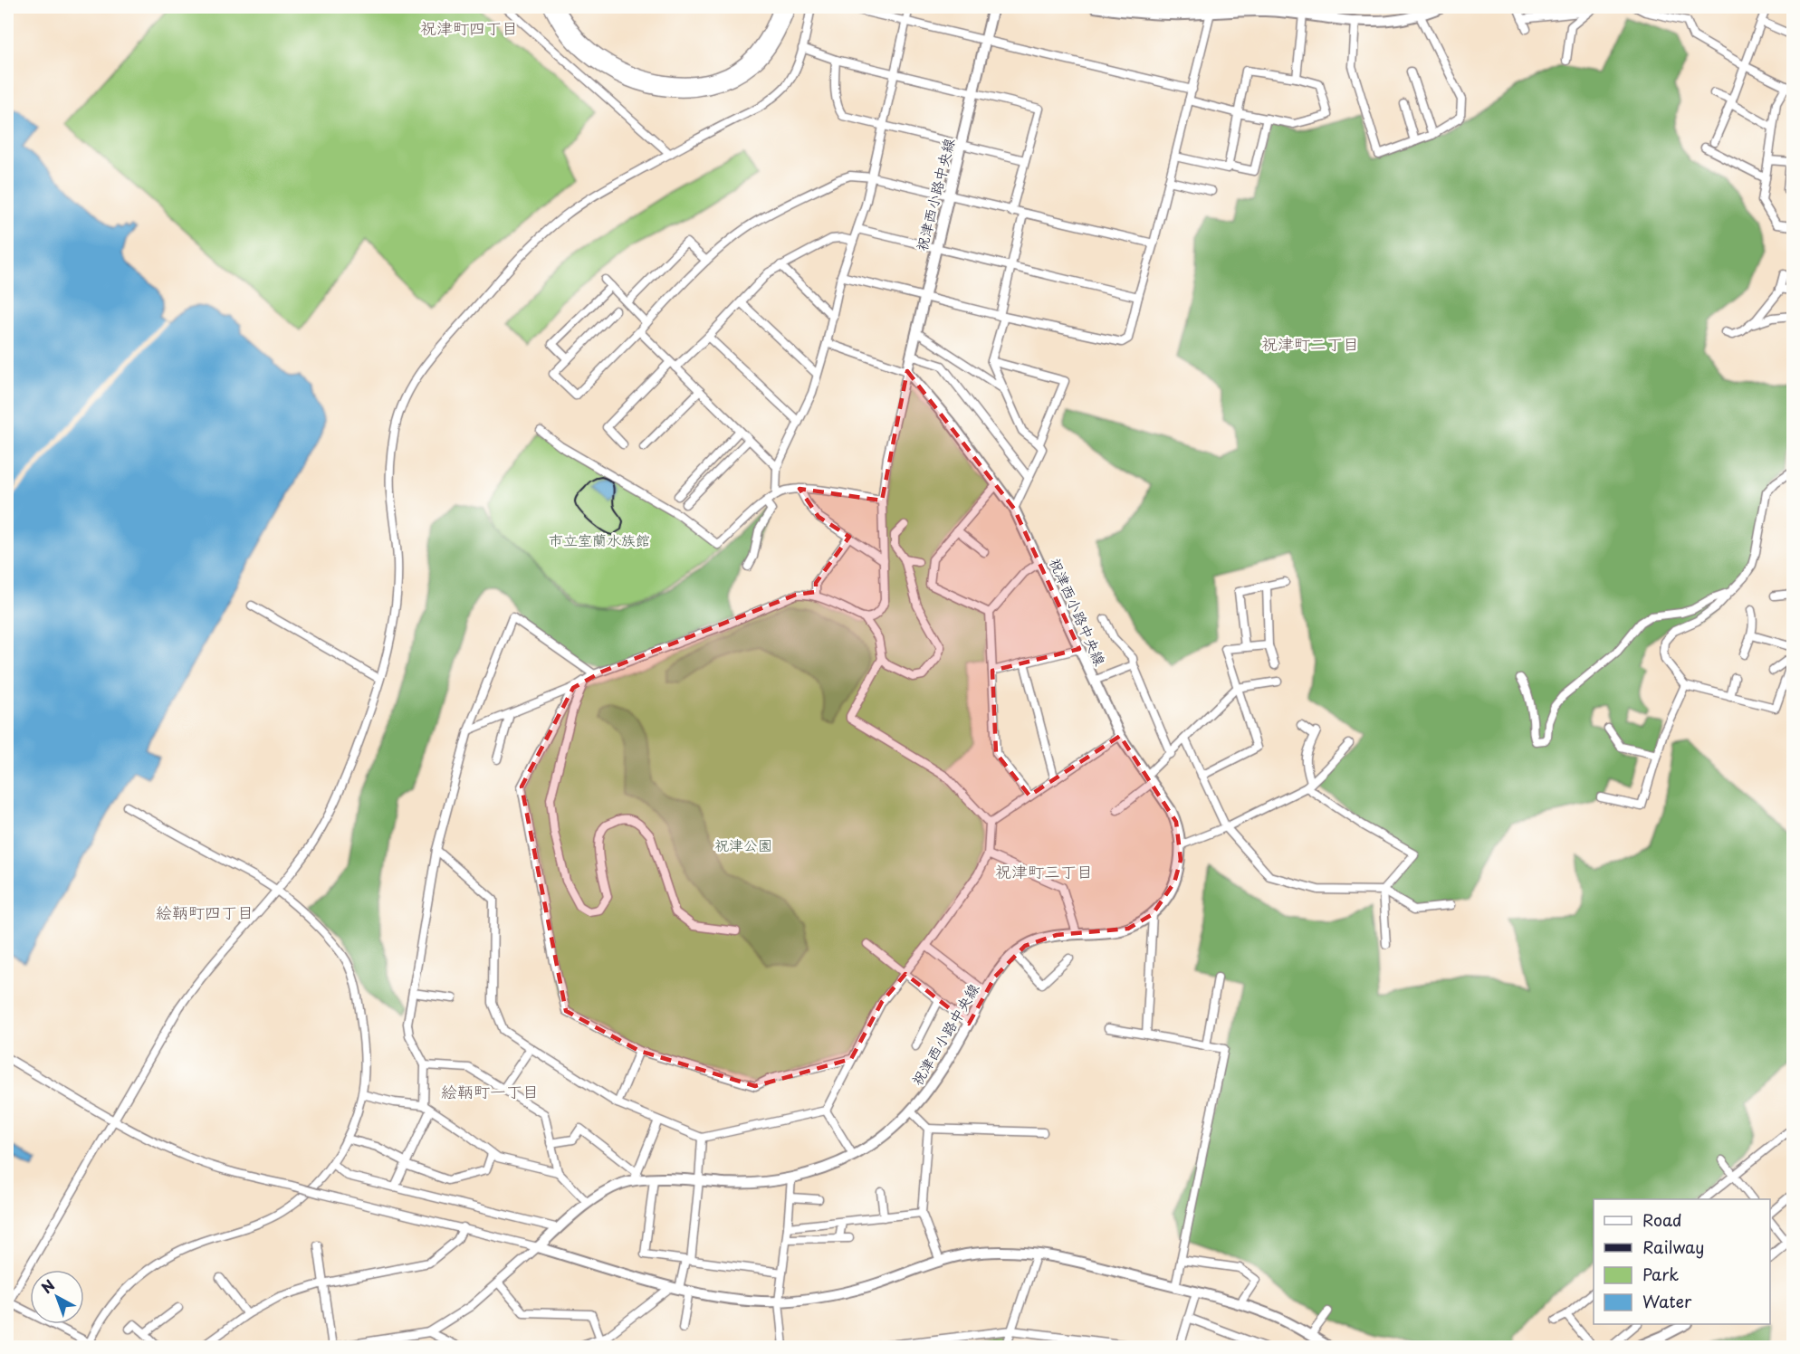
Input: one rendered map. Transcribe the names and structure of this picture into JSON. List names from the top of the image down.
{
  "streets": {
    "main road": ["祝津西小路中央線"]
  },
  "districts": [
    "祝津町四丁目",
    "祝津町二丁目",
    "祝津町三丁目",
    "絵鞆町四丁目",
    "絵鞆町一丁目"
  ],
  "parks": ["市立室蘭水族館", "祝津公園"],
  "legend": [
    "Road",
    "Railway",
    "Park",
    "Water"
  ],
  "north": "top left"
}
